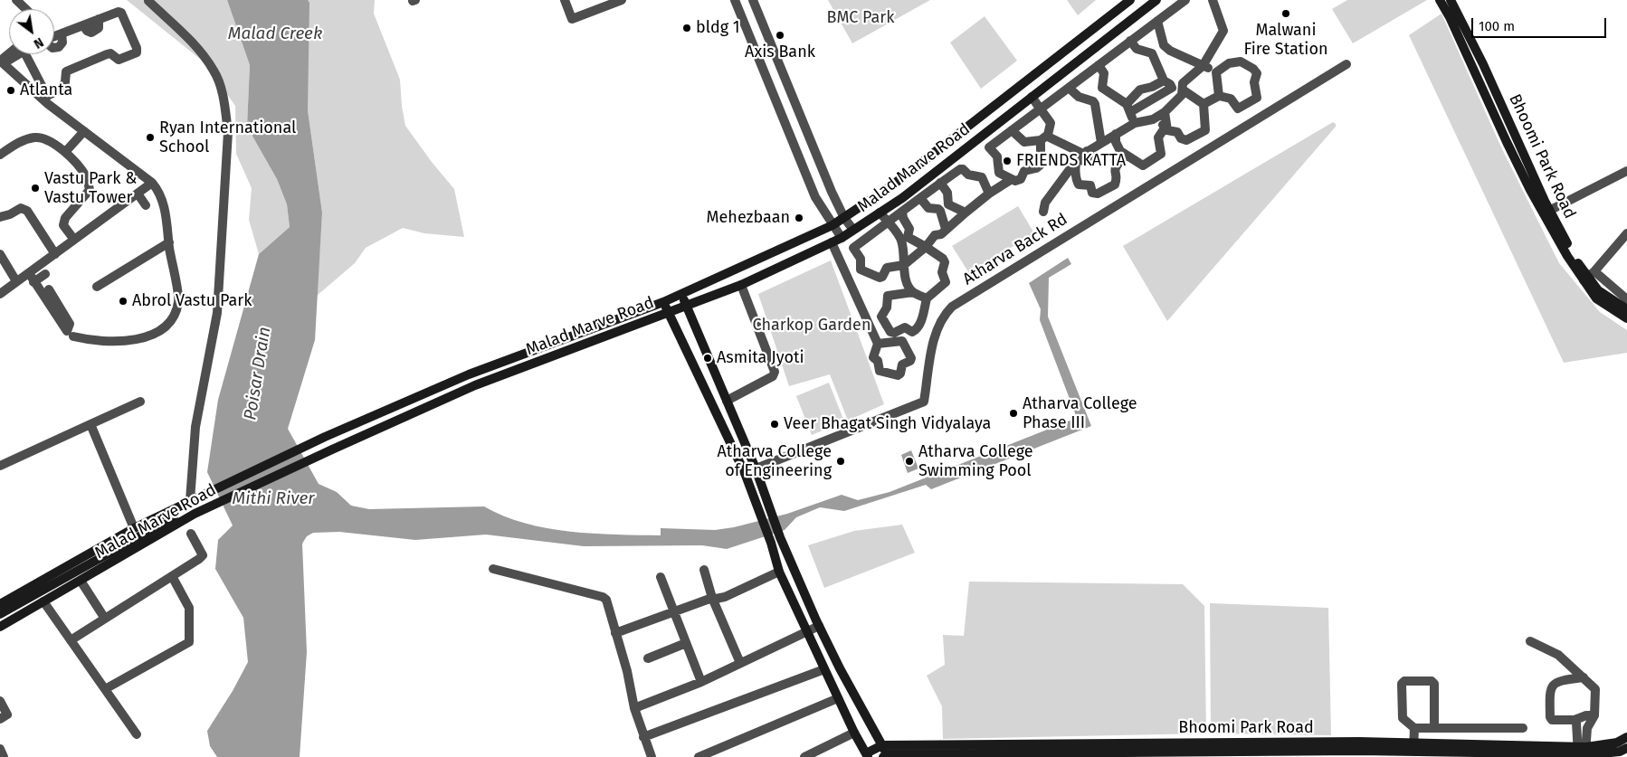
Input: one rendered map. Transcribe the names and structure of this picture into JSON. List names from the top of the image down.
{
  "streets": {
    "main road": ["Bhoomi Park Road", "Malad Marve Road"],
    "street": ["Atharva Back Rd"]
  },
  "water": ["Malad Creek", "Poisar Drain", "Mithi River"],
  "parks": ["BMC Park", "Charkop Garden"],
  "places": [
    "Malwani Fire Station",
    "bldg 1",
    "Axis Bank",
    "Atlanta",
    "Ryan International School",
    "FRIENDS KATTA",
    "Vastu Park & Vastu Tower",
    "Mehezbaan",
    "Abrol Vastu Park",
    "Asmita Jyoti",
    "Atharva College Phase III",
    "Veer Bhagat Singh Vidyalaya",
    "Atharva College of Engineering",
    "Atharva College Swimming Pool"
  ],
  "scale_bar": "100 m",
  "north": "bottom right"
}
